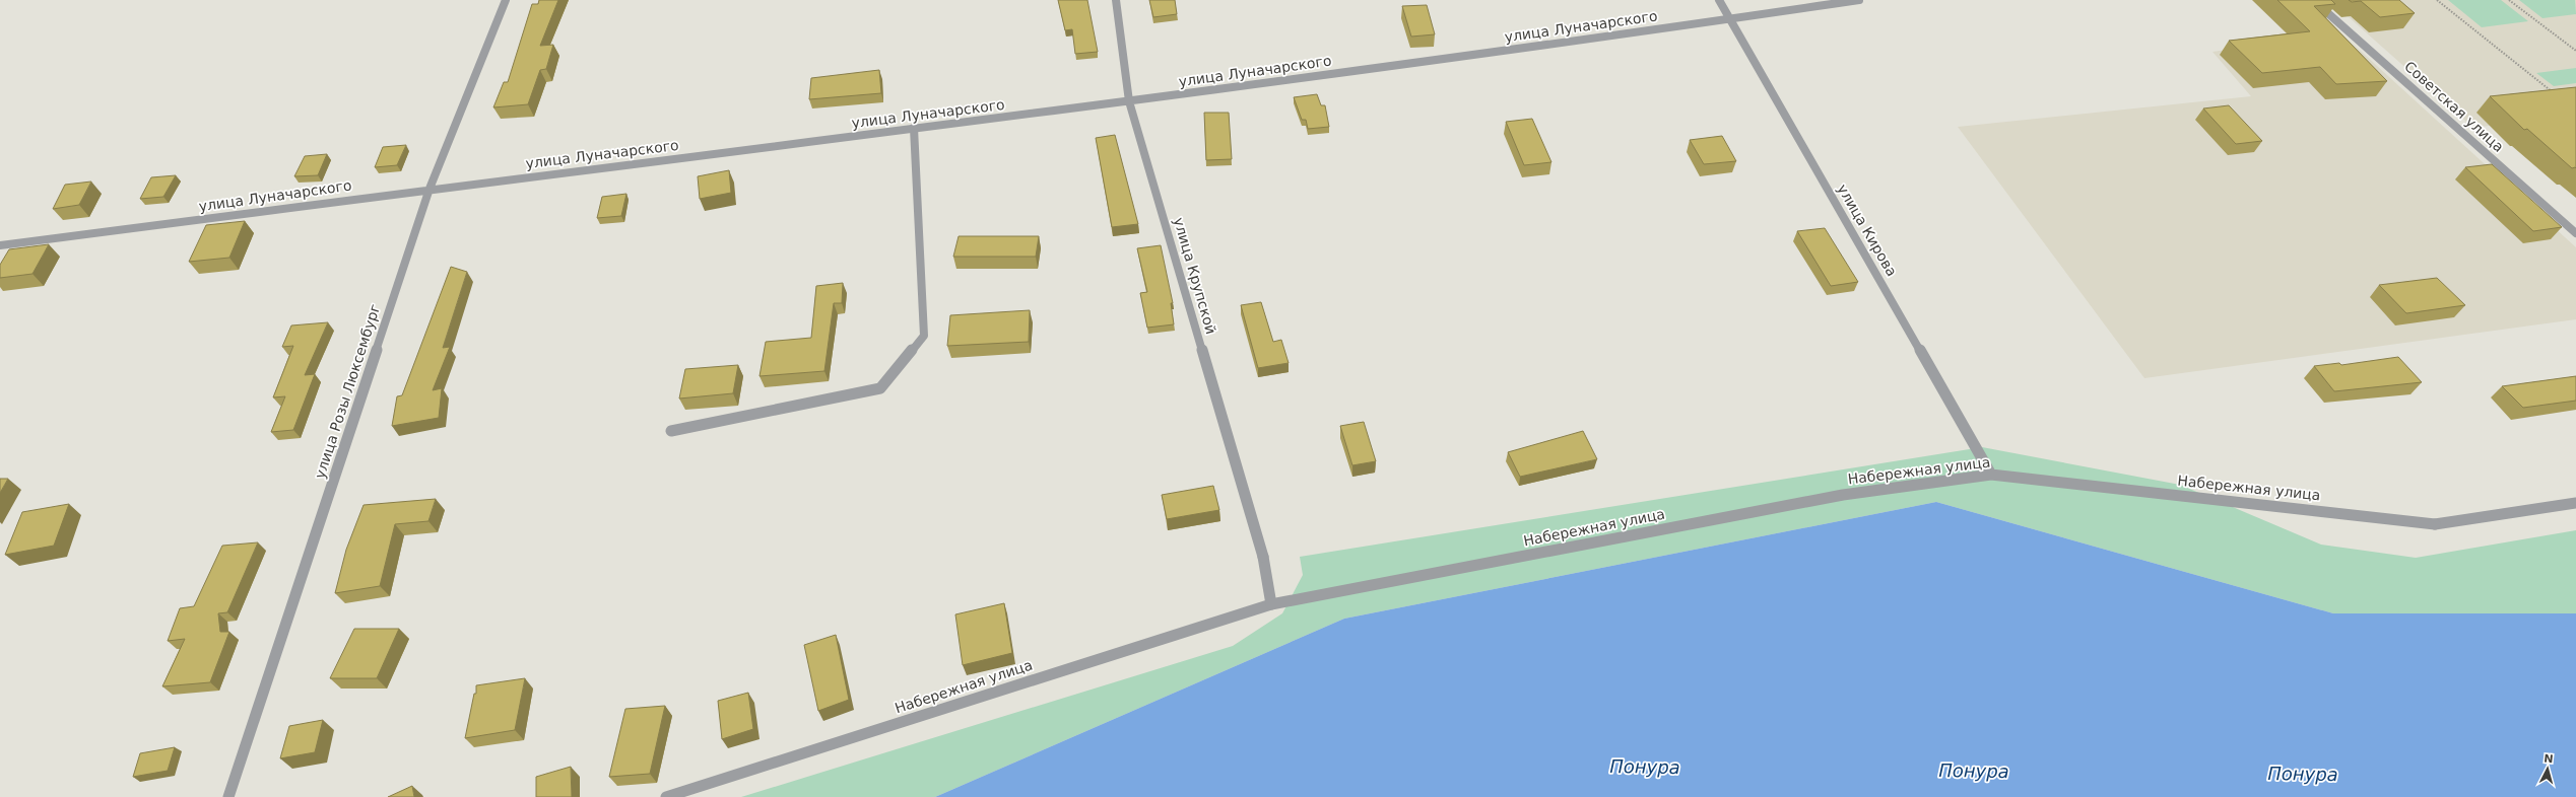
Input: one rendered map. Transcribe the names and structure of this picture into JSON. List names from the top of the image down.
{
  "streets": {
    "street": [
      "улица Луначарского",
      "Советская улица",
      "улица Кирова",
      "улица Крупской",
      "улица Розы Люксембург",
      "Набережная улица"
    ]
  },
  "crossings": [
    ["улица Луначарского", "улица Кирова"],
    ["улица Луначарского", "улица Крупской"],
    ["улица Луначарского", "улица Розы Люксембург"],
    ["улица Кирова", "Набережная улица"],
    ["улица Крупской", "Набережная улица"]
  ],
  "water": ["Понура"],
  "north": "top"
}
